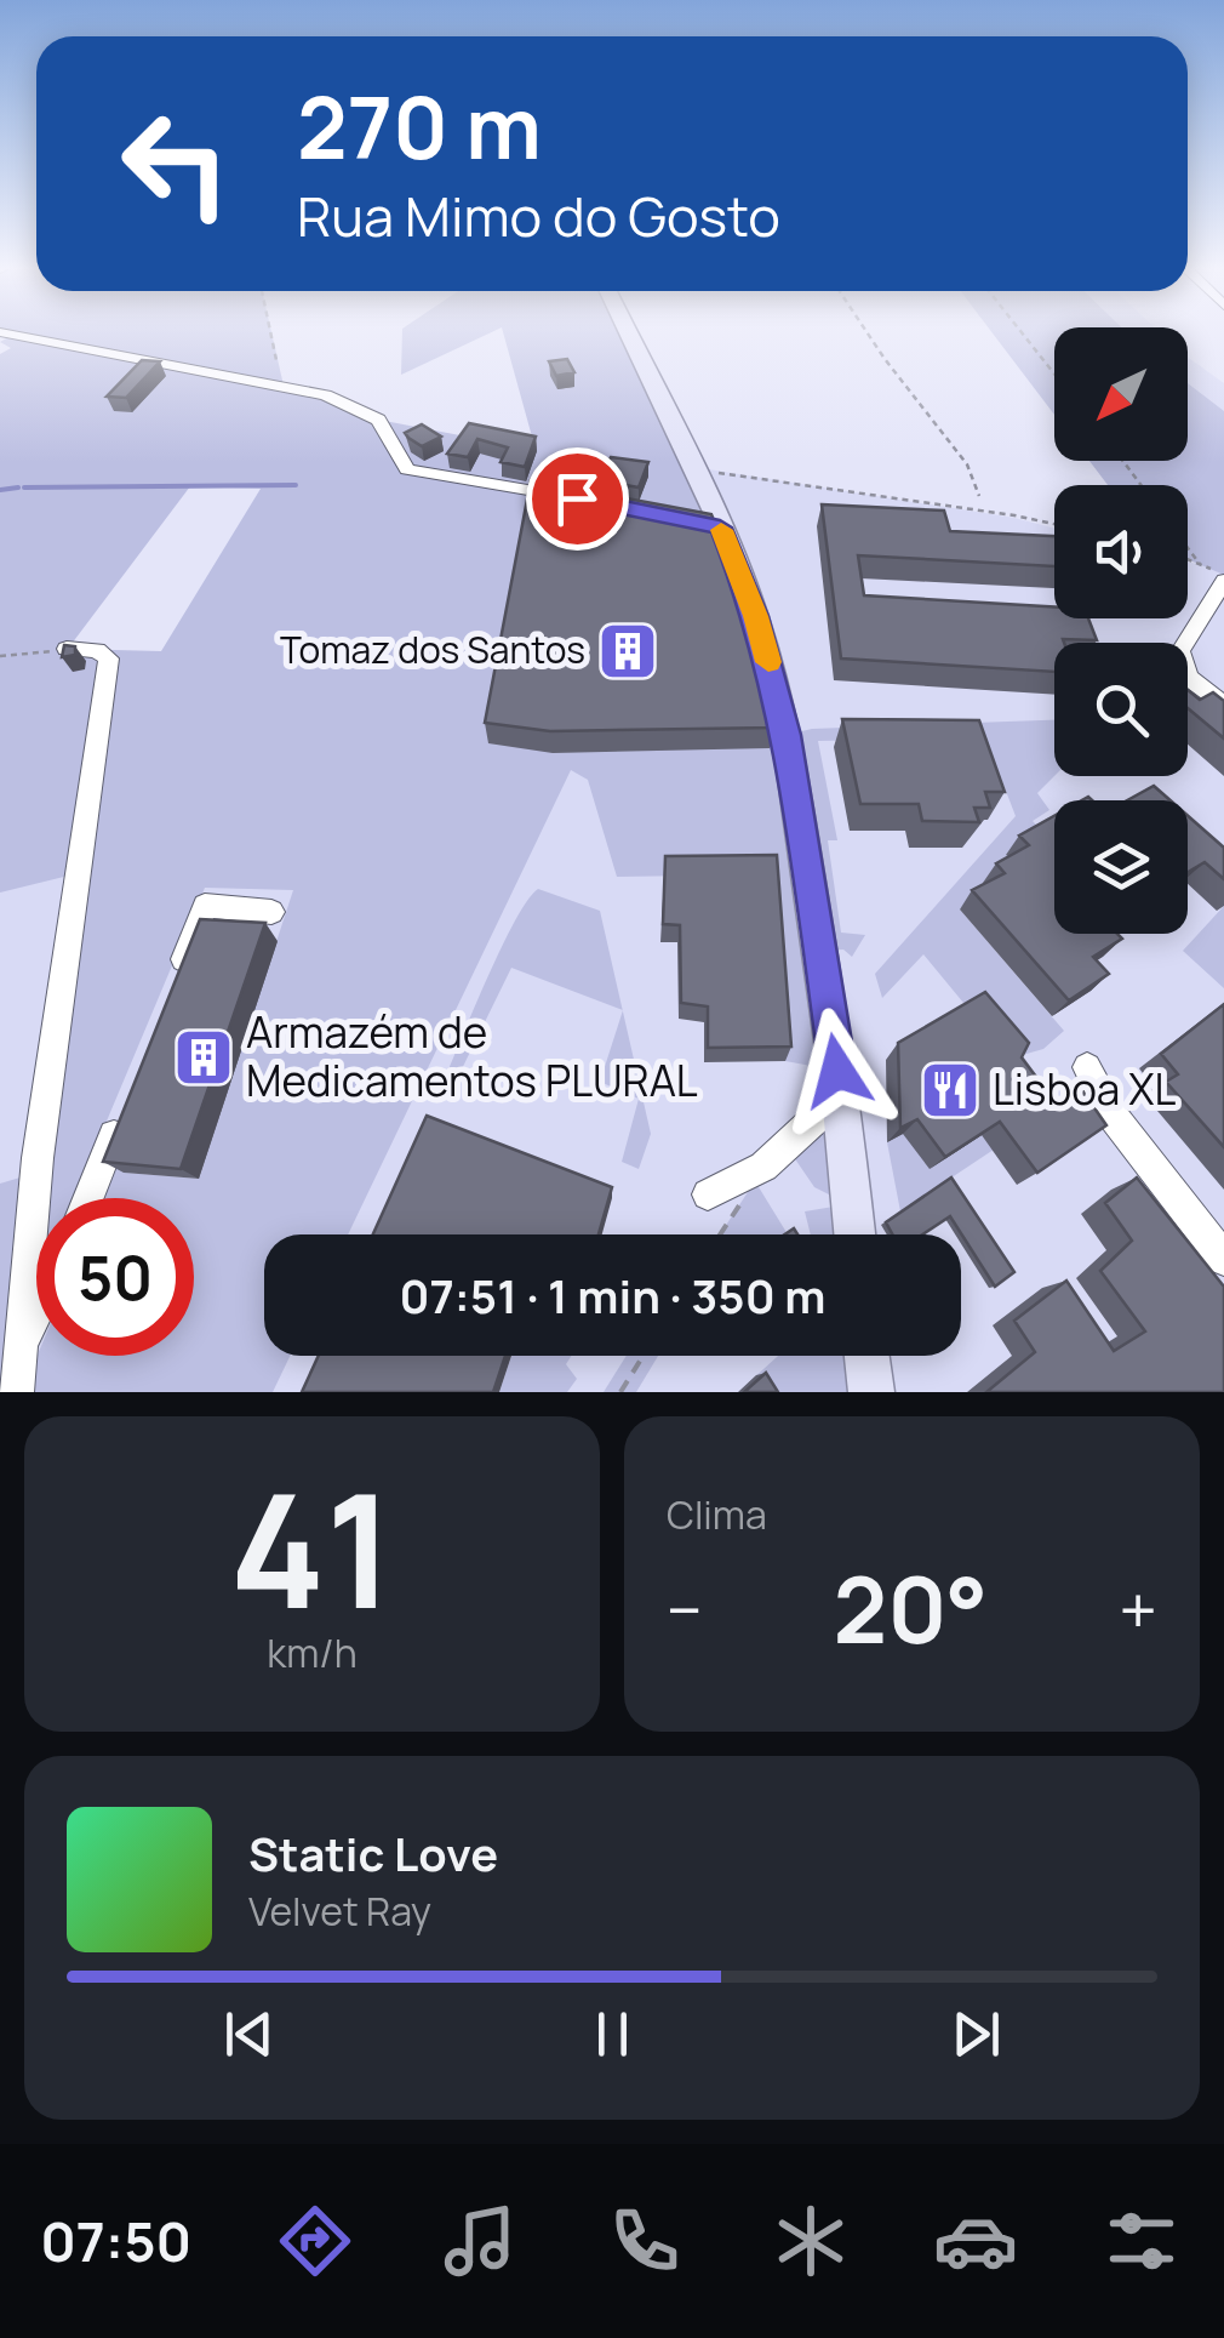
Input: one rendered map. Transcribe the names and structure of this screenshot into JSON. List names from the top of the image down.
{
  "places": {
    "building": ["Tomaz dos Santos", "Armazém de Medicamentos PLURAL"],
    "restaurant": ["Lisboa XL"]
  },
  "north": "bottom left",
  "page": {
    "turn": ["270 m", "Rua Mimo do Gosto"],
    "limit": "50",
    "trip": "07:51 · 1 min · 350 m",
    "tile": [
      ["41", "km/h"],
      "Clima"
    ],
    "heat": ["−", "20°", "+"],
    "song": ["Static Love", "Velvet Ray"],
    "tabs": "07:50"
  }
}
